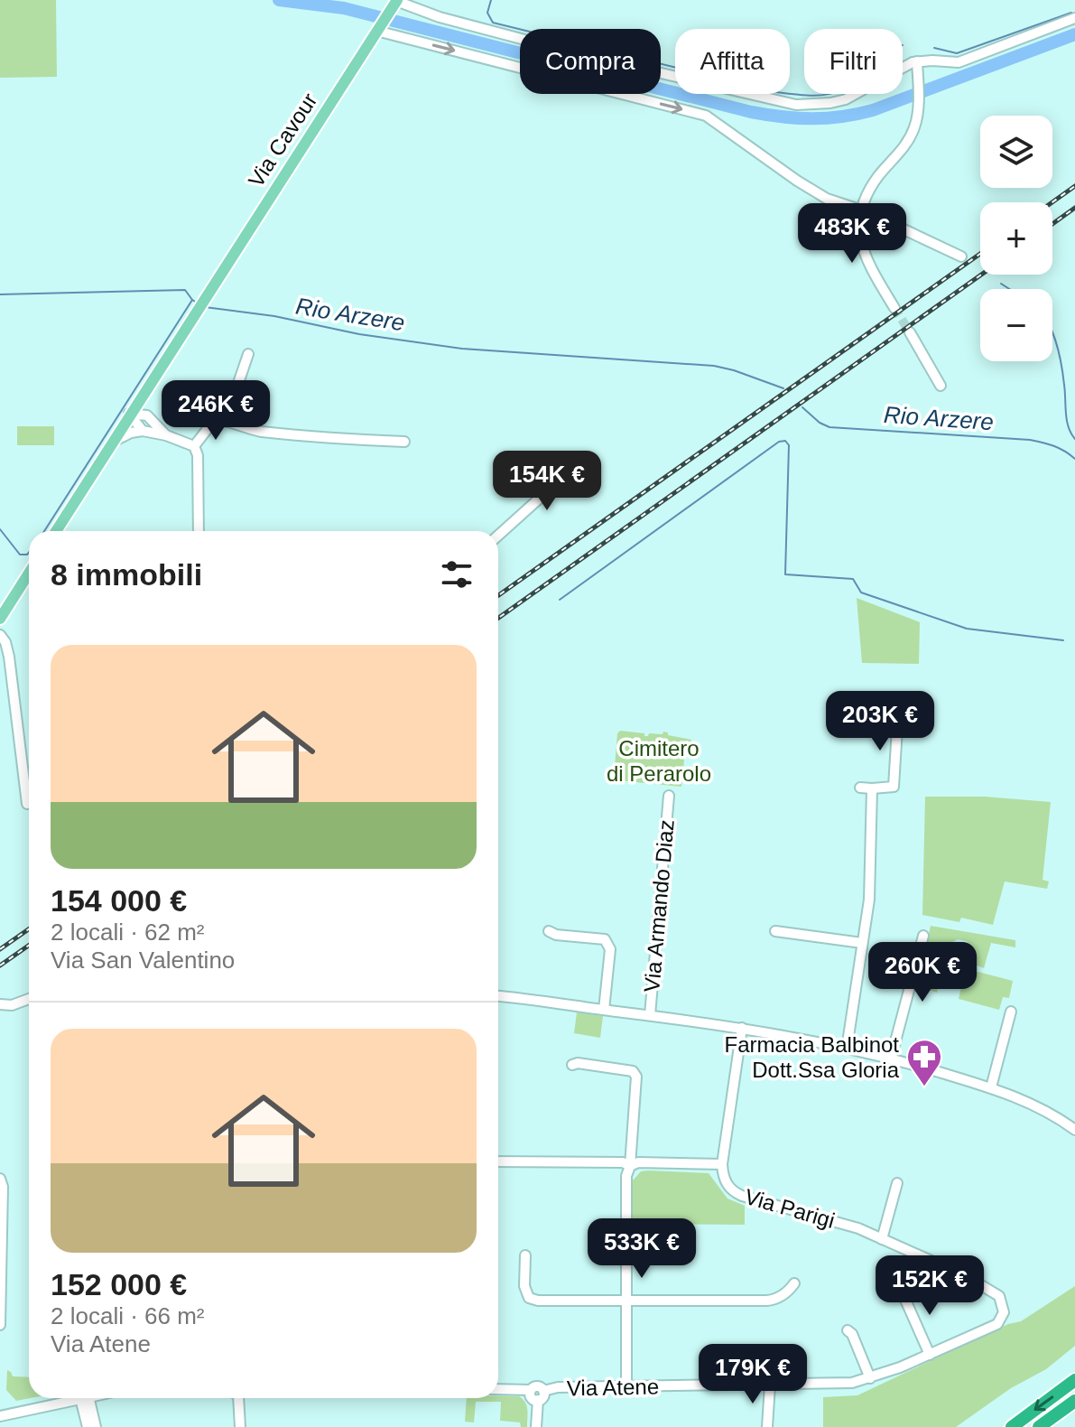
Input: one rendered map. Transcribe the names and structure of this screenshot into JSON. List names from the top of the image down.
{
  "streets": {
    "main road": ["Via Cavour"],
    "street": ["Via Armando Diaz", "Via Parigi", "Via Atene"]
  },
  "crossings": [
    ["Via Parigi", "Via Atene"]
  ],
  "water": ["Rio Arzere"],
  "parks": ["Cimitero di Perarolo"],
  "places": {
    "pharmacy": ["Farmacia Balbinot Dott.Ssa Gloria"]
  },
  "page": {
    "chip": ["Compra", "Affitta", "Filtri"],
    "map_buttons": ["+", "−"],
    "price": [
      "483K €",
      "246K €",
      "154K €",
      "203K €",
      "260K €",
      "533K €",
      "152K €",
      "179K €"
    ],
    "heading": "8 immobili",
    "list": [
      {
        "name": "154 000 €",
        "note": "2 locali · 62 m² · Via San Valentino"
      },
      {
        "name": "152 000 €",
        "note": "2 locali · 66 m² · Via Atene"
      }
    ]
  }
}
